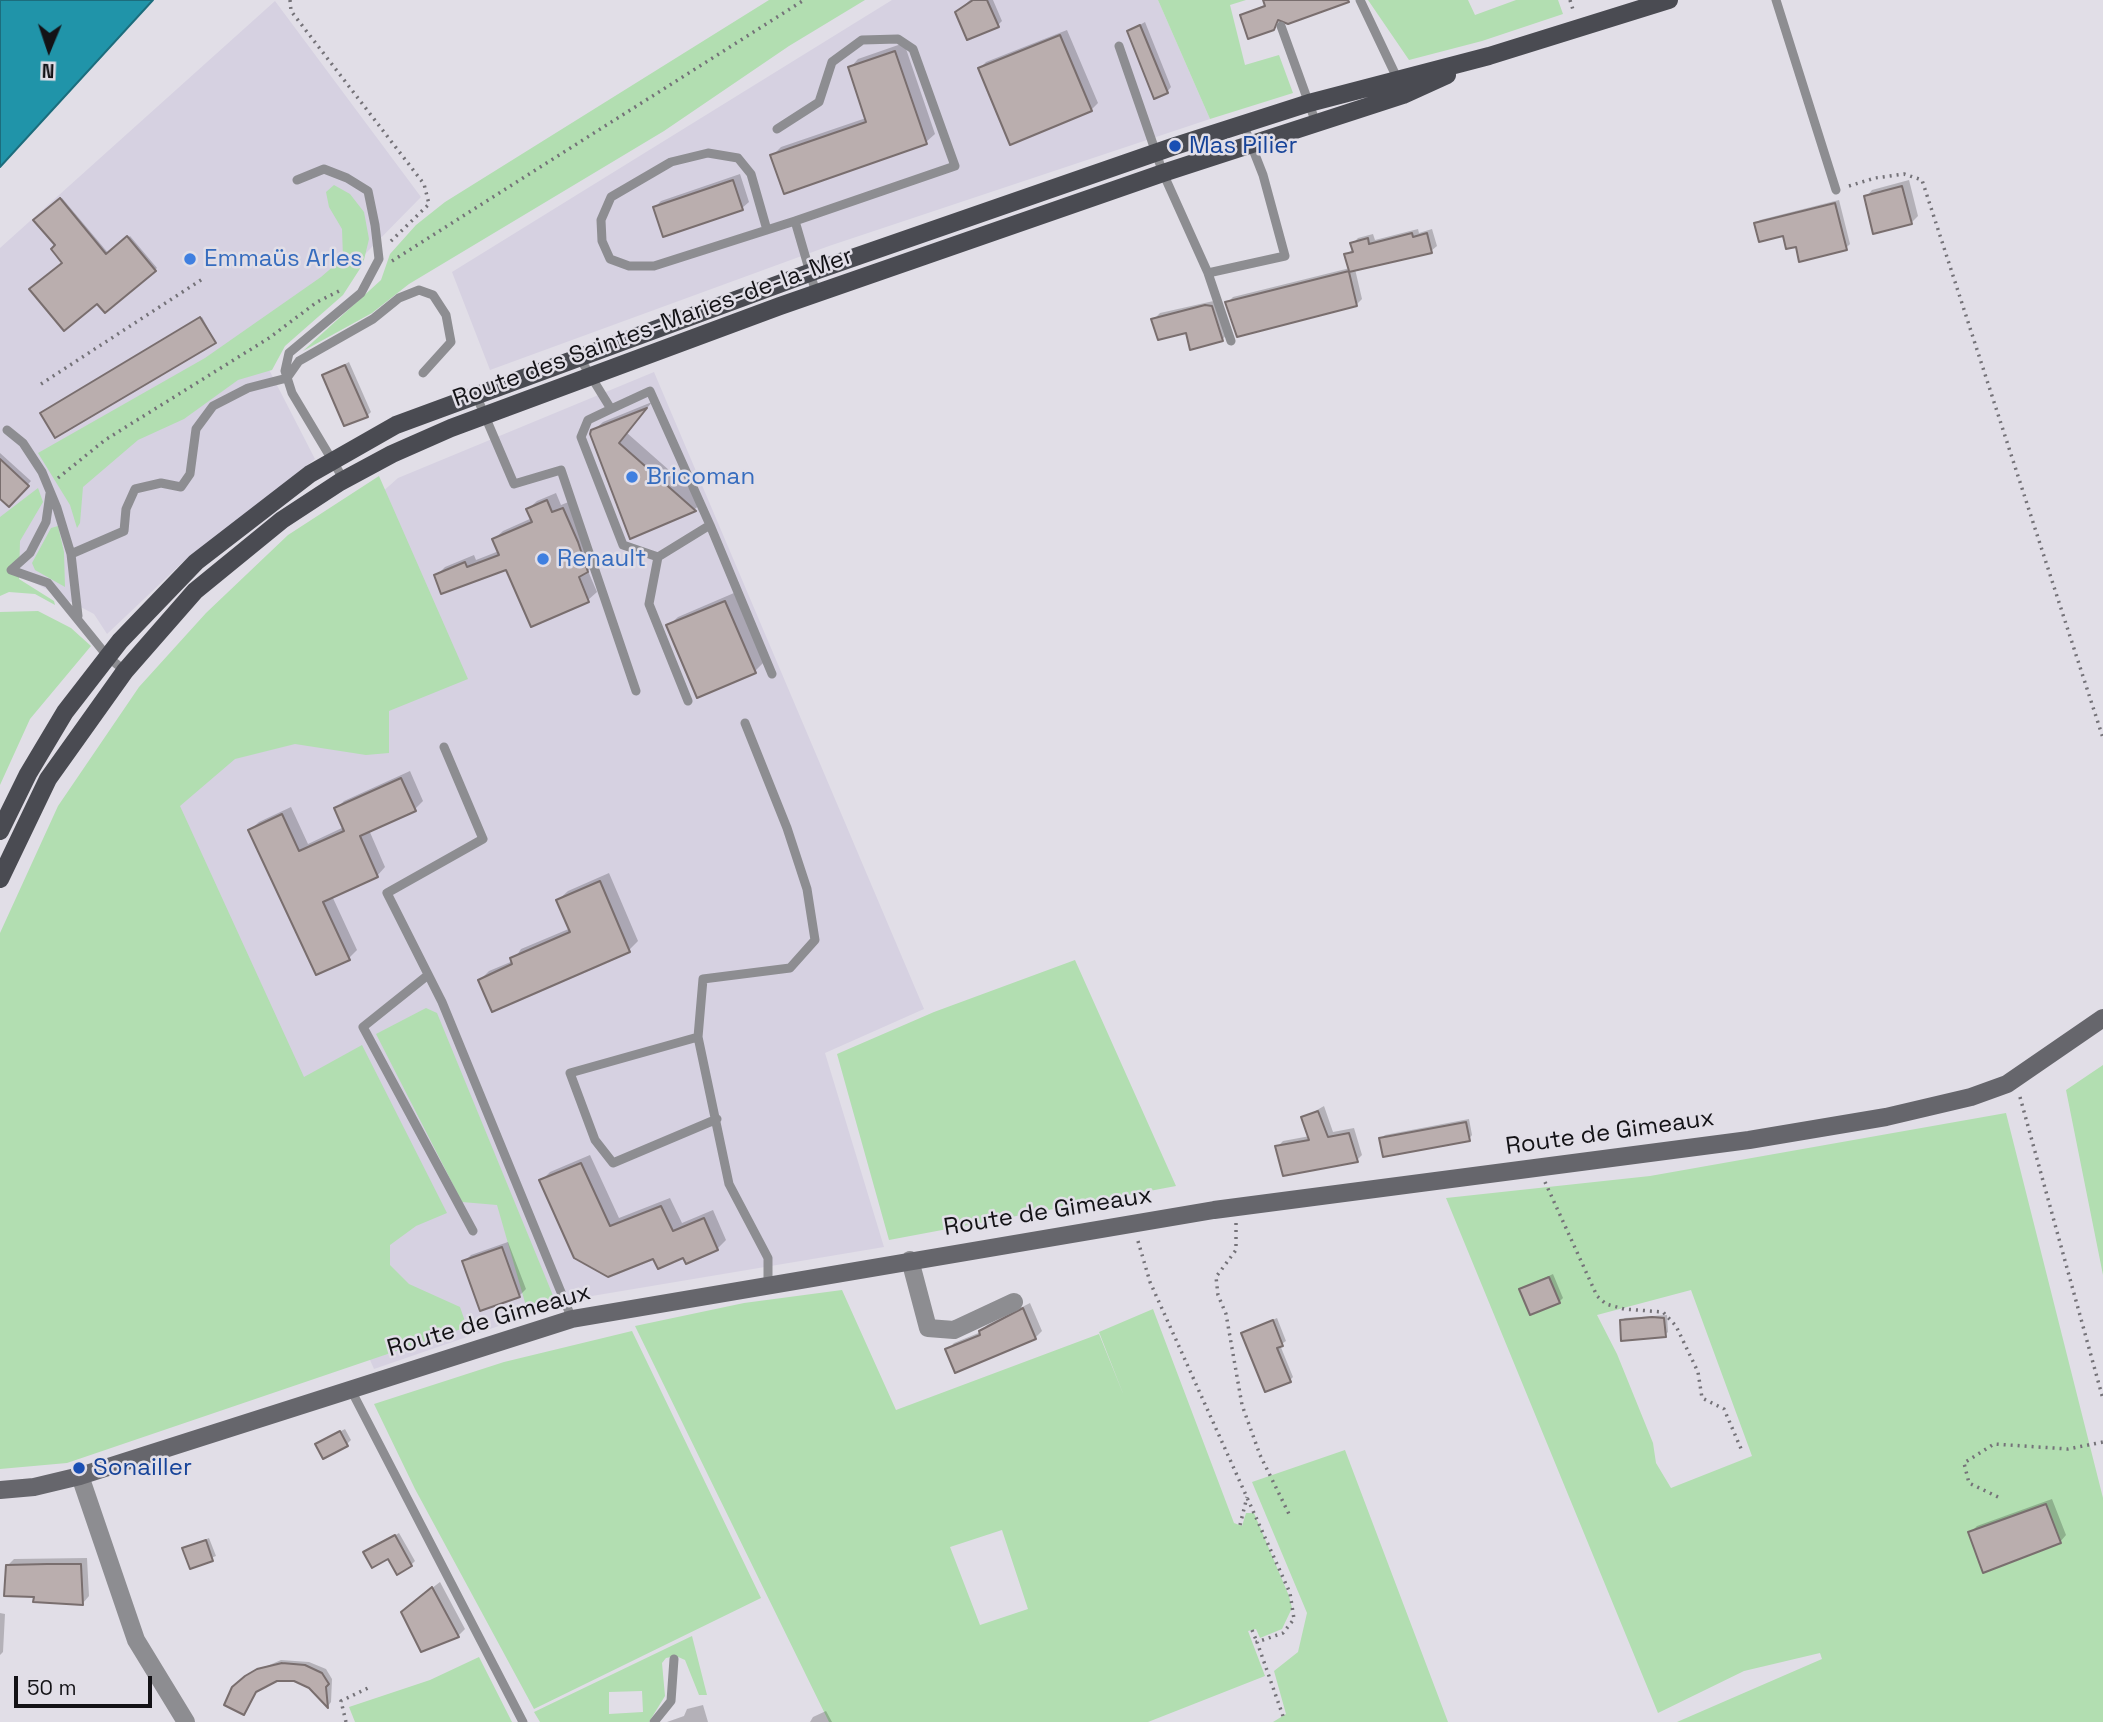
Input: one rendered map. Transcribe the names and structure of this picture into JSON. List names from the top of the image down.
{
  "streets": {
    "main road": ["Route des Saintes-Maries-de-la-Mer"],
    "street": ["Route de Gimeaux"]
  },
  "places": [
    "Mas Pilier",
    "Emmaüs Arles",
    "Bricoman",
    "Renault",
    "Sonailler"
  ],
  "scale_bar": "50 m",
  "north": "bottom"
}
